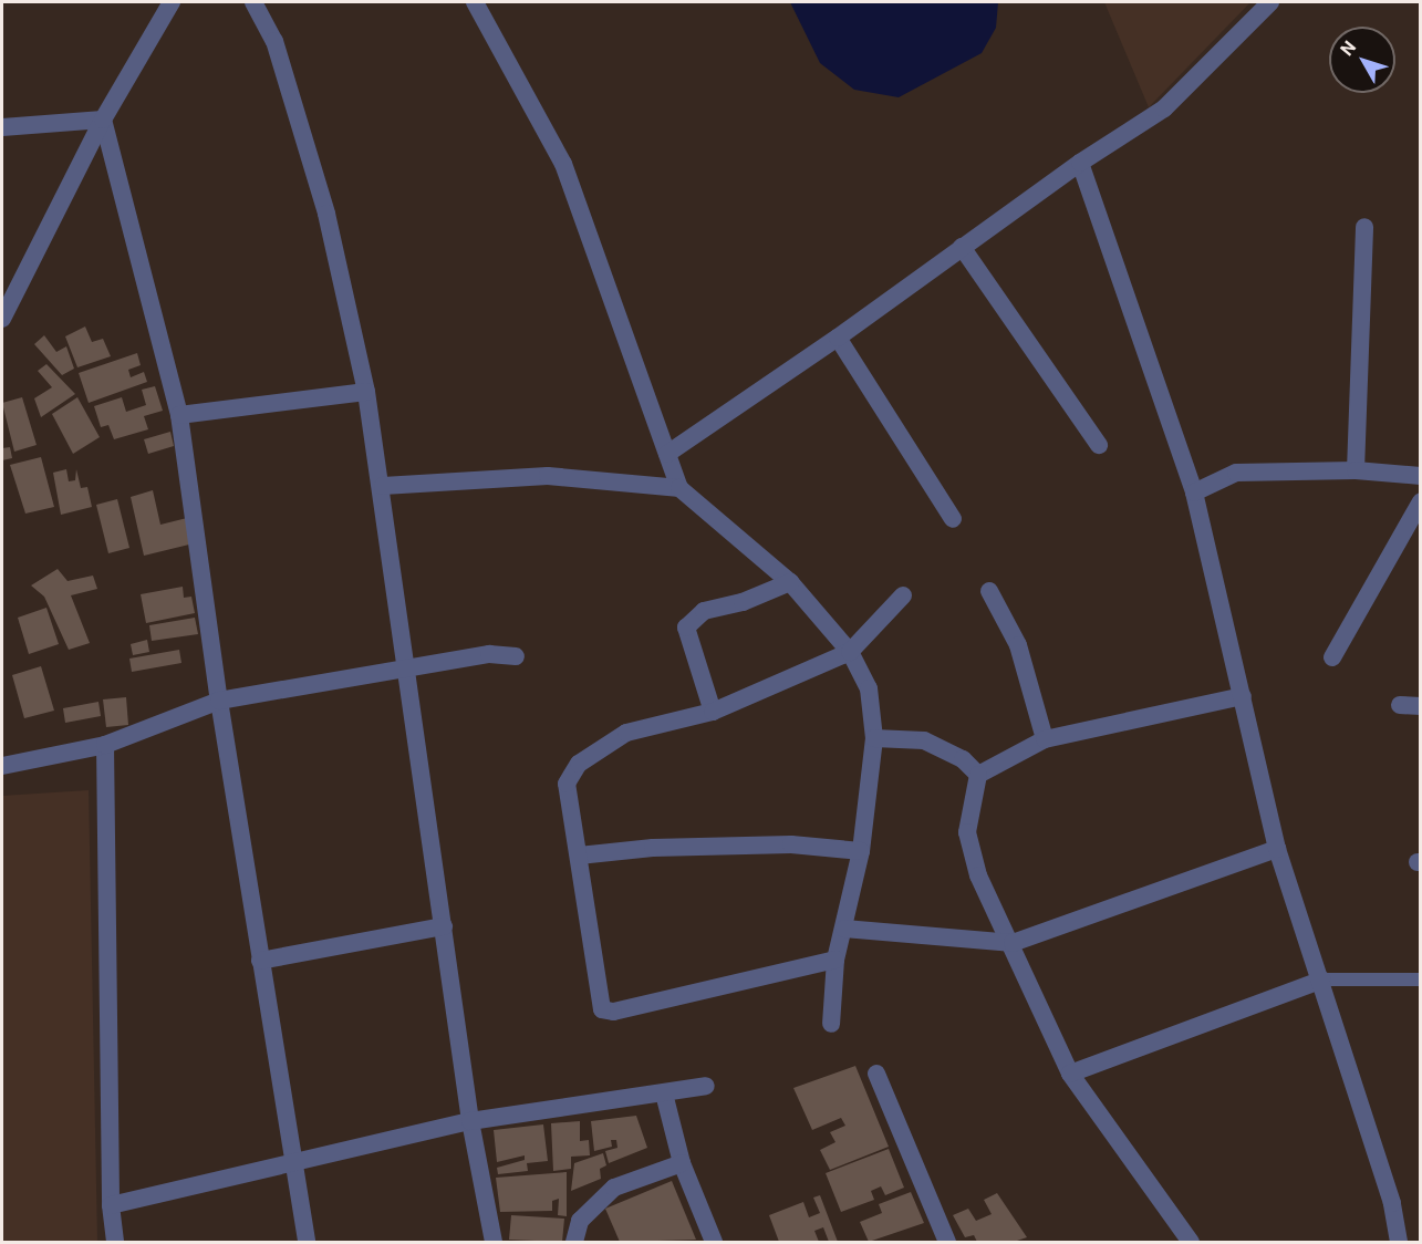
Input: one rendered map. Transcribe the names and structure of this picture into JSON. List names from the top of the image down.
{
  "north": "top left"
}
